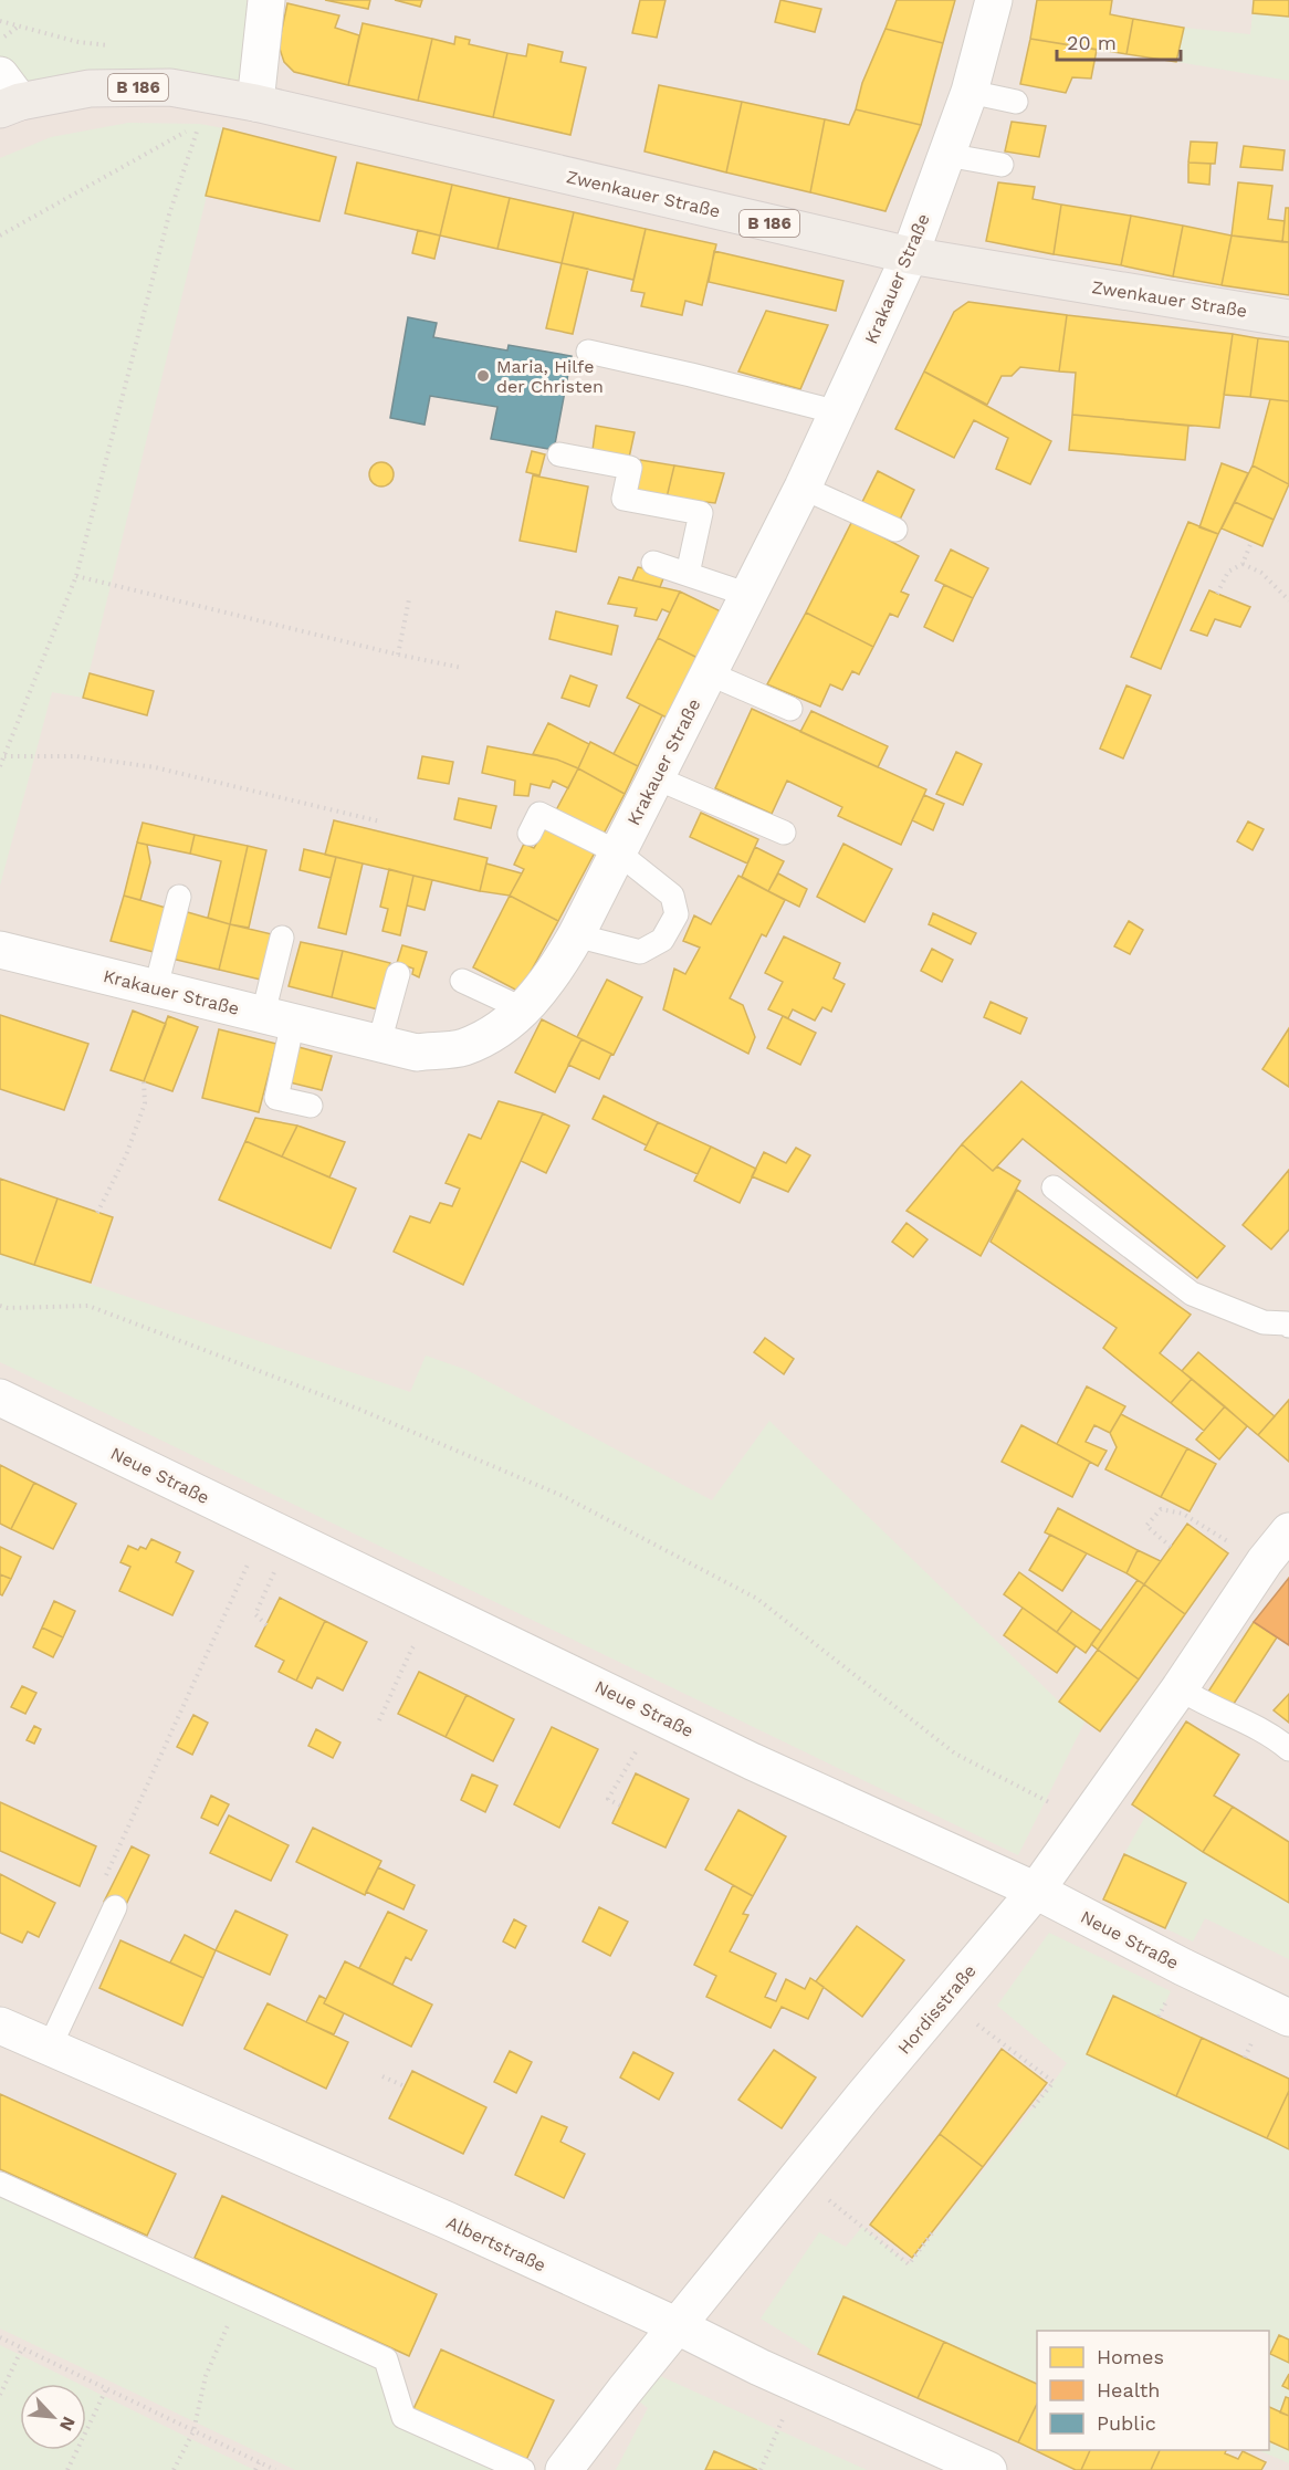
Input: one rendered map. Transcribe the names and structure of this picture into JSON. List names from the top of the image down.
{
  "streets": {
    "main road": ["B 186", "Zwenkauer Straße"],
    "street": [
      "Krakauer Straße",
      "Neue Straße",
      "Hordisstraße",
      "Albertstraße"
    ]
  },
  "crossings": [
    ["Zwenkauer Straße", "Krakauer Straße"],
    ["Neue Straße", "Hordisstraße"],
    ["Hordisstraße", "Albertstraße"]
  ],
  "places": ["Maria, Hilfe der Christen"],
  "legend": ["Homes", "Health", "Public"],
  "scale_bar": "20 m",
  "north": "bottom right"
}
